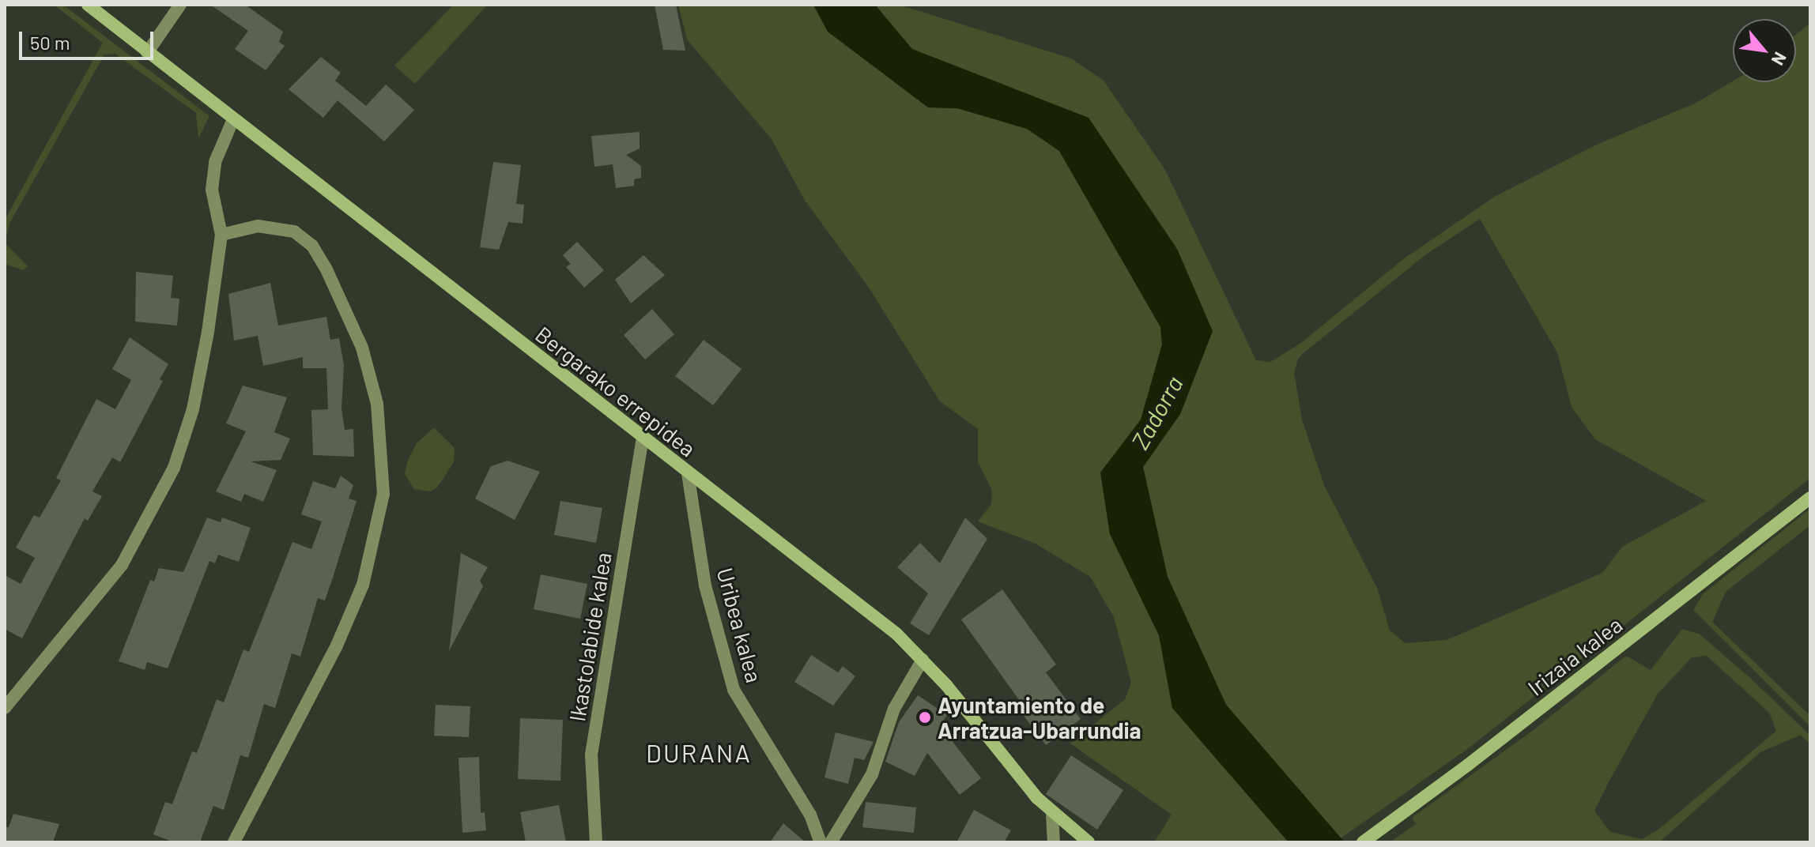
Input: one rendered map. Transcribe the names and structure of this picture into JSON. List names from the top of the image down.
{
  "streets": {
    "street": [
      "Bergarako errepidea",
      "Uribea kalea",
      "Ikastolabide kalea",
      "Irizaia kalea"
    ]
  },
  "crossings": [
    ["Bergarako errepidea", "Uribea kalea"],
    ["Bergarako errepidea", "Ikastolabide kalea"]
  ],
  "districts": ["DURANA"],
  "water": ["Zadorra"],
  "places": ["Ayuntamiento de Arratzua-Ubarrundia"],
  "scale_bar": "50 m",
  "north": "bottom right"
}
